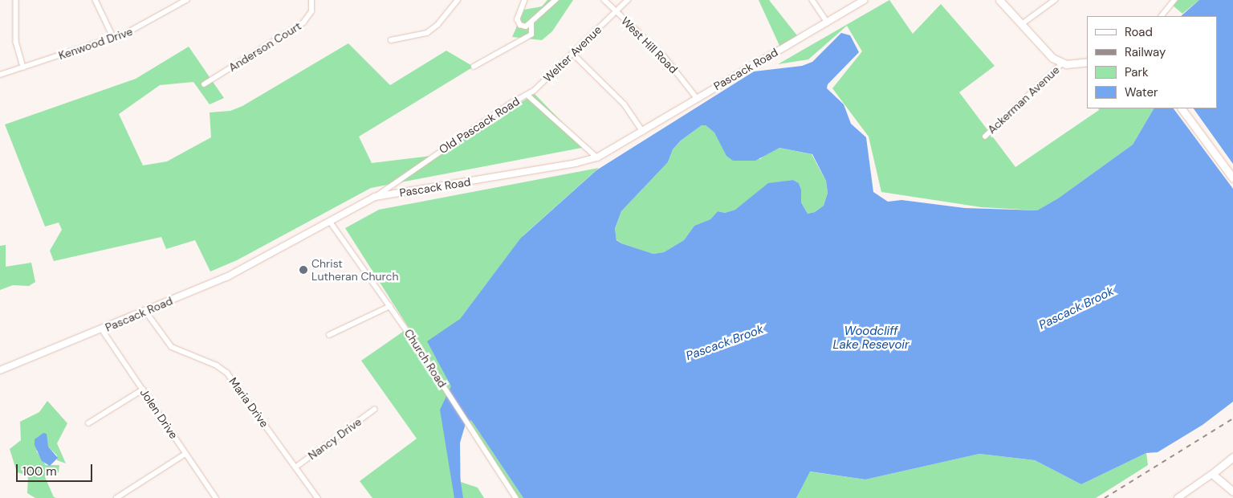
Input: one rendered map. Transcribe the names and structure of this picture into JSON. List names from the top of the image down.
{
  "streets": {
    "street": [
      "Kenwood Drive",
      "West Hill Road",
      "Anderson Court",
      "Welter Avenue",
      "Pascack Road",
      "Ackerman Avenue",
      "Old Pascack Road",
      "Church Road",
      "Maria Drive",
      "Jolen Drive",
      "Nancy Drive"
    ]
  },
  "crossings": [
    ["West Hill Road", "Welter Avenue"],
    ["West Hill Road", "Pascack Road"],
    ["Welter Avenue", "Old Pascack Road"],
    ["Pascack Road", "Old Pascack Road"],
    ["Pascack Road", "Church Road"],
    ["Pascack Road", "Maria Drive"],
    ["Pascack Road", "Jolen Drive"],
    ["Maria Drive", "Nancy Drive"]
  ],
  "water": ["Pascack Brook", "Woodcliff Lake Resevoir"],
  "places": ["Christ Lutheran Church"],
  "legend": [
    "Road",
    "Railway",
    "Park",
    "Water"
  ],
  "scale_bar": "100 m"
}
